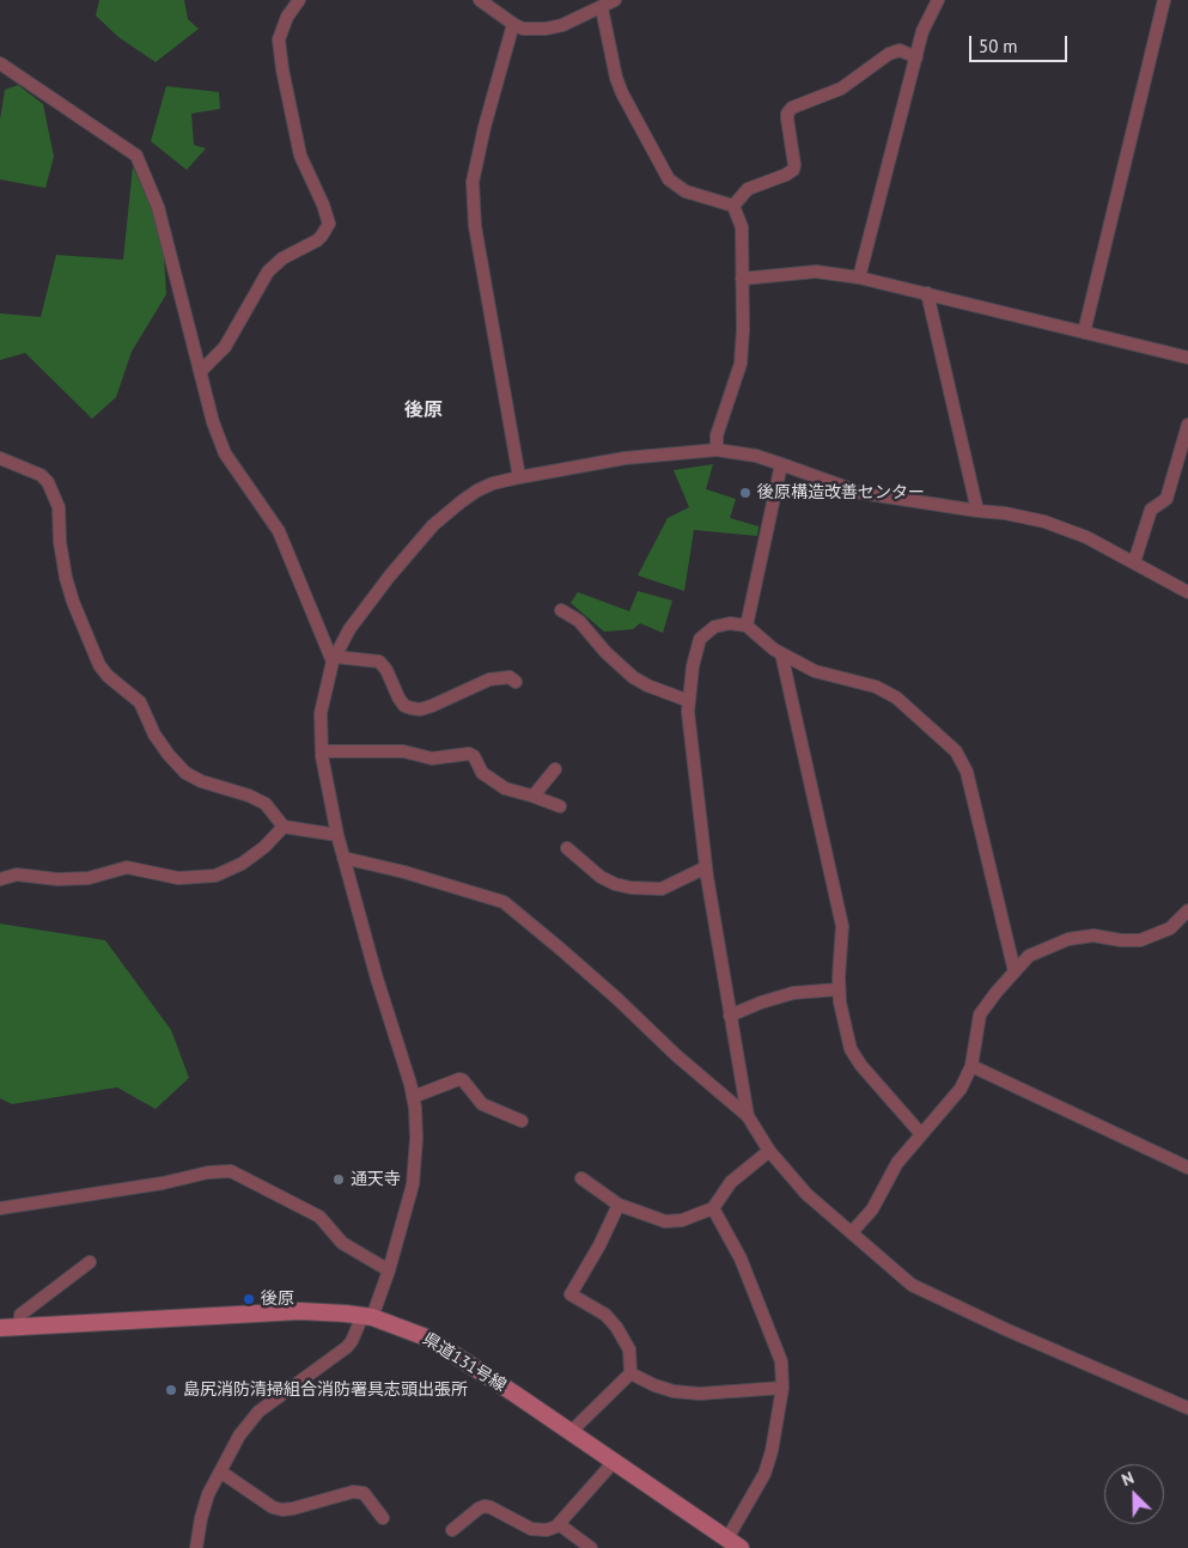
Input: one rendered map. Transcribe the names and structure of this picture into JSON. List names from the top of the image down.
{
  "streets": {
    "main road": ["県道131号線"]
  },
  "districts": ["後原"],
  "places": [
    "後原構造改善センター",
    "通天寺",
    "後原",
    "島尻消防清掃組合消防署具志頭出張所"
  ],
  "scale_bar": "50 m",
  "north": "top left"
}
